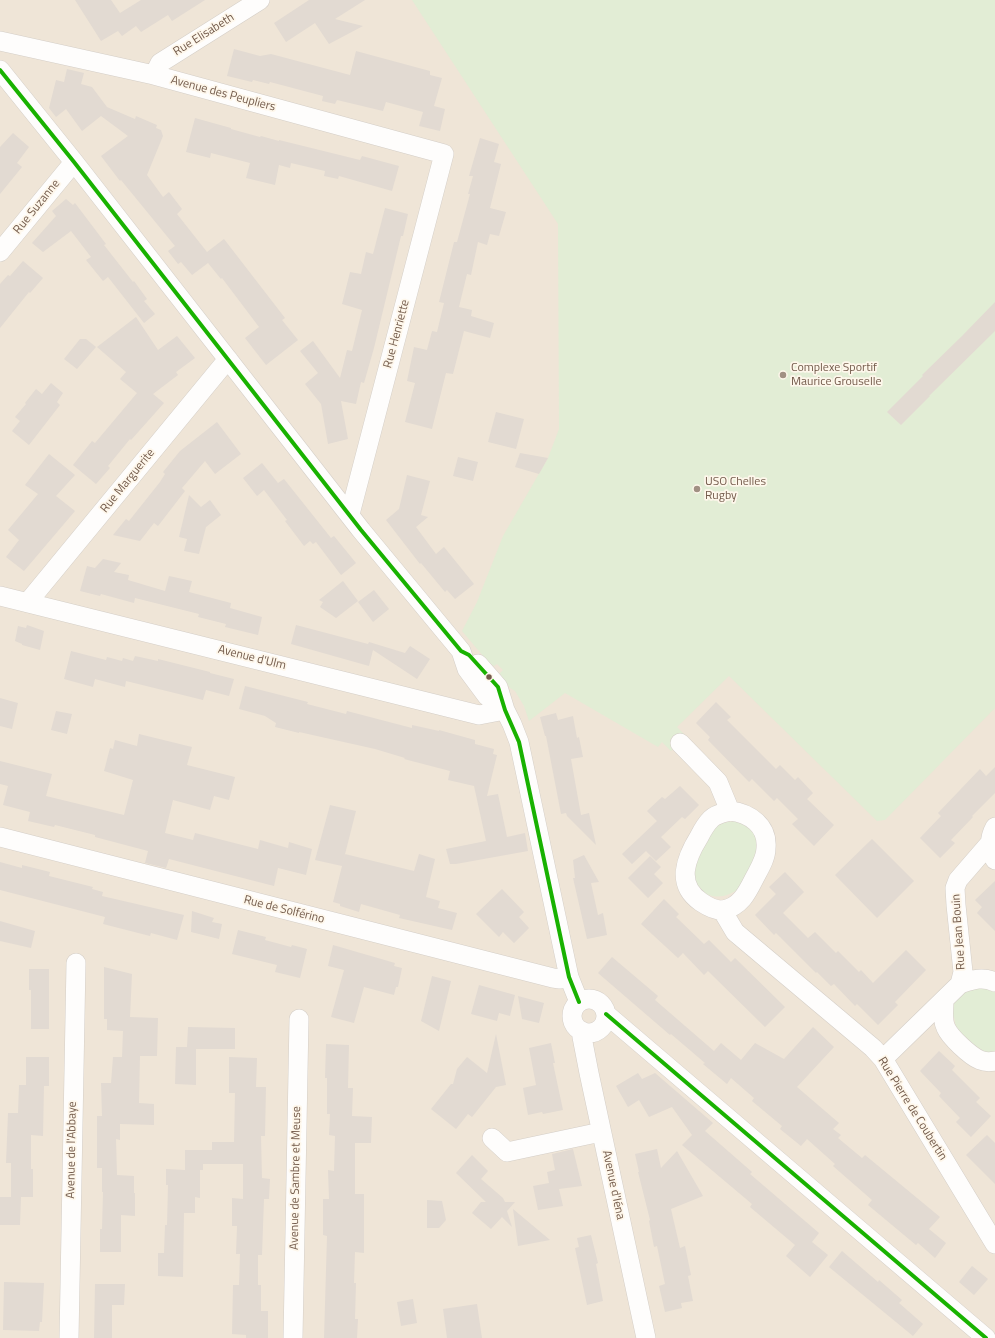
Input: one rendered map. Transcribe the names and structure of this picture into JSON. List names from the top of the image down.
{
  "streets": {
    "street": [
      "Rue Elisabeth",
      "Avenue des Peupliers",
      "Rue Suzanne",
      "Rue Henriette",
      "Rue Marguerite",
      "Avenue d'Ulm",
      "Rue de Solférino",
      "Rue Jean Bouin",
      "Rue Pierre de Coubertin",
      "Avenue de l'Abbaye",
      "Avenue de Sambre et Meuse",
      "Avenue d'Iéna"
    ]
  },
  "crossings": [
    ["Rue Elisabeth", "Avenue des Peupliers"],
    ["Avenue des Peupliers", "Rue Henriette"],
    ["Rue Marguerite", "Avenue d'Ulm"],
    ["Rue Jean Bouin", "Rue Pierre de Coubertin"]
  ],
  "places": ["Complexe Sportif Maurice Grouselle", "USO Chelles Rugby"]
}
